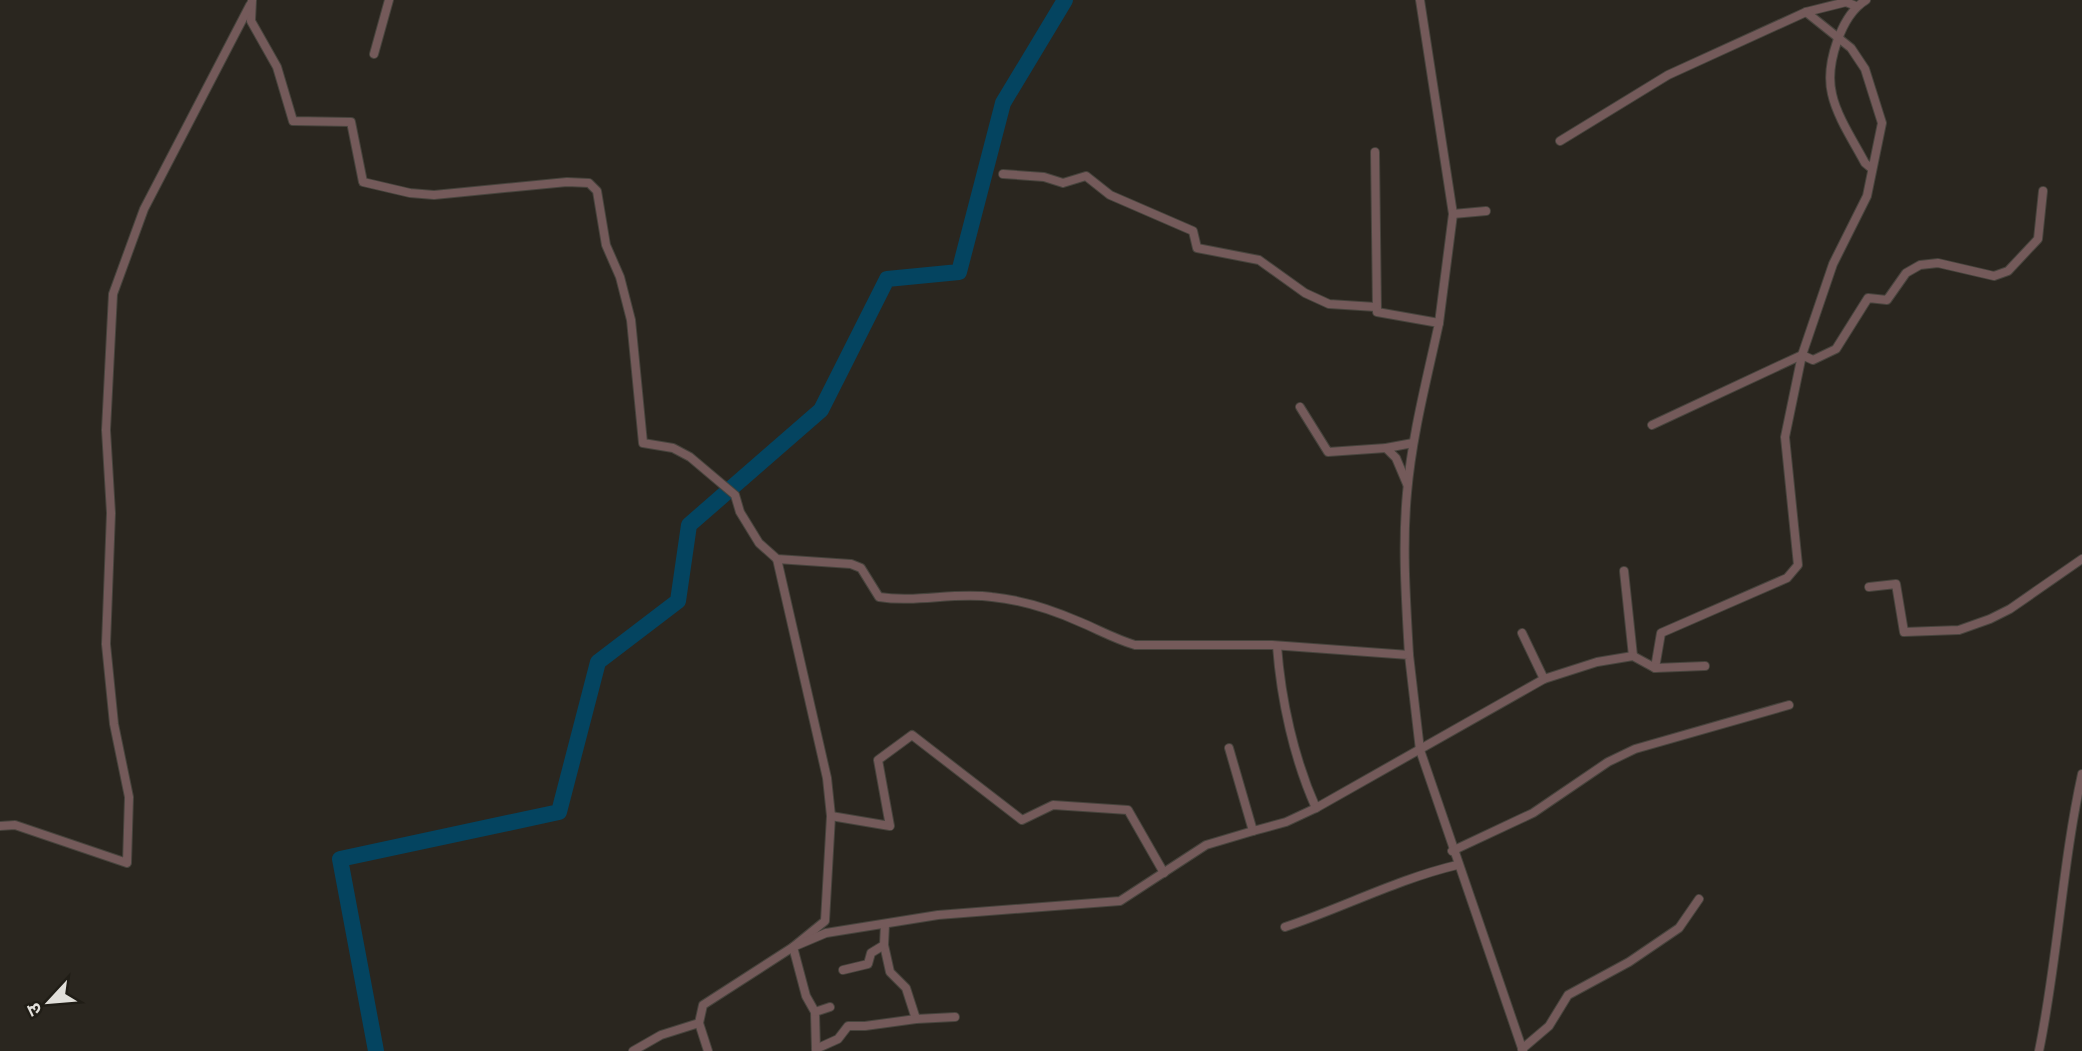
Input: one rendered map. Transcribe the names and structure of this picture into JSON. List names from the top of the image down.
{
  "north": "bottom left"
}
